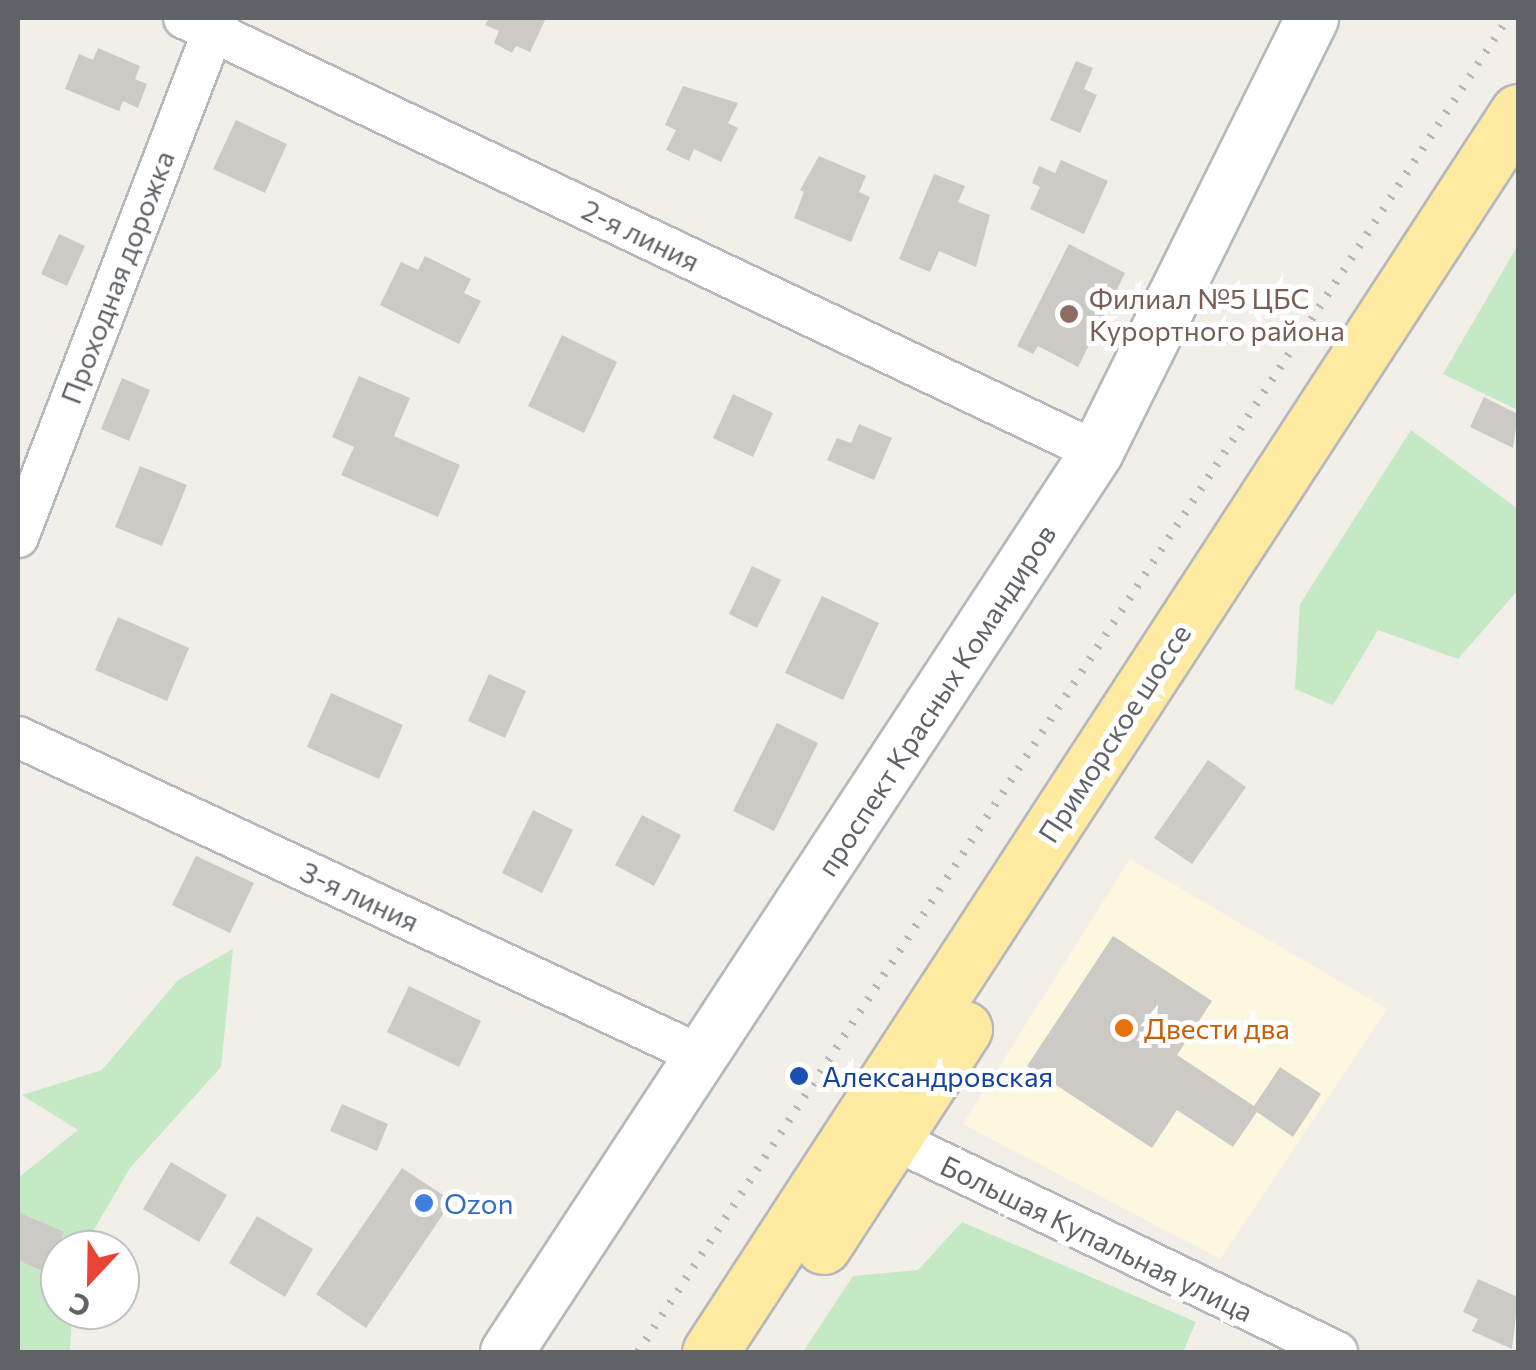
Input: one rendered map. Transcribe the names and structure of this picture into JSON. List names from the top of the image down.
{
  "streets": {
    "highway": ["Приморское шоссе"],
    "street": [
      "2-я линия",
      "Проходная дорожка",
      "проспект Красных Командиров",
      "3-я линия",
      "Большая Купальная улица"
    ]
  },
  "crossings": [
    ["2-я линия", "Проходная дорожка"],
    ["2-я линия", "проспект Красных Командиров"],
    ["проспект Красных Командиров", "3-я линия"],
    ["Приморское шоссе", "Большая Купальная улица"]
  ],
  "places": [
    "Филиал №5 ЦБС Курортного района",
    "Двести два",
    "Александровская",
    "Ozon"
  ],
  "north": "bottom"
}
